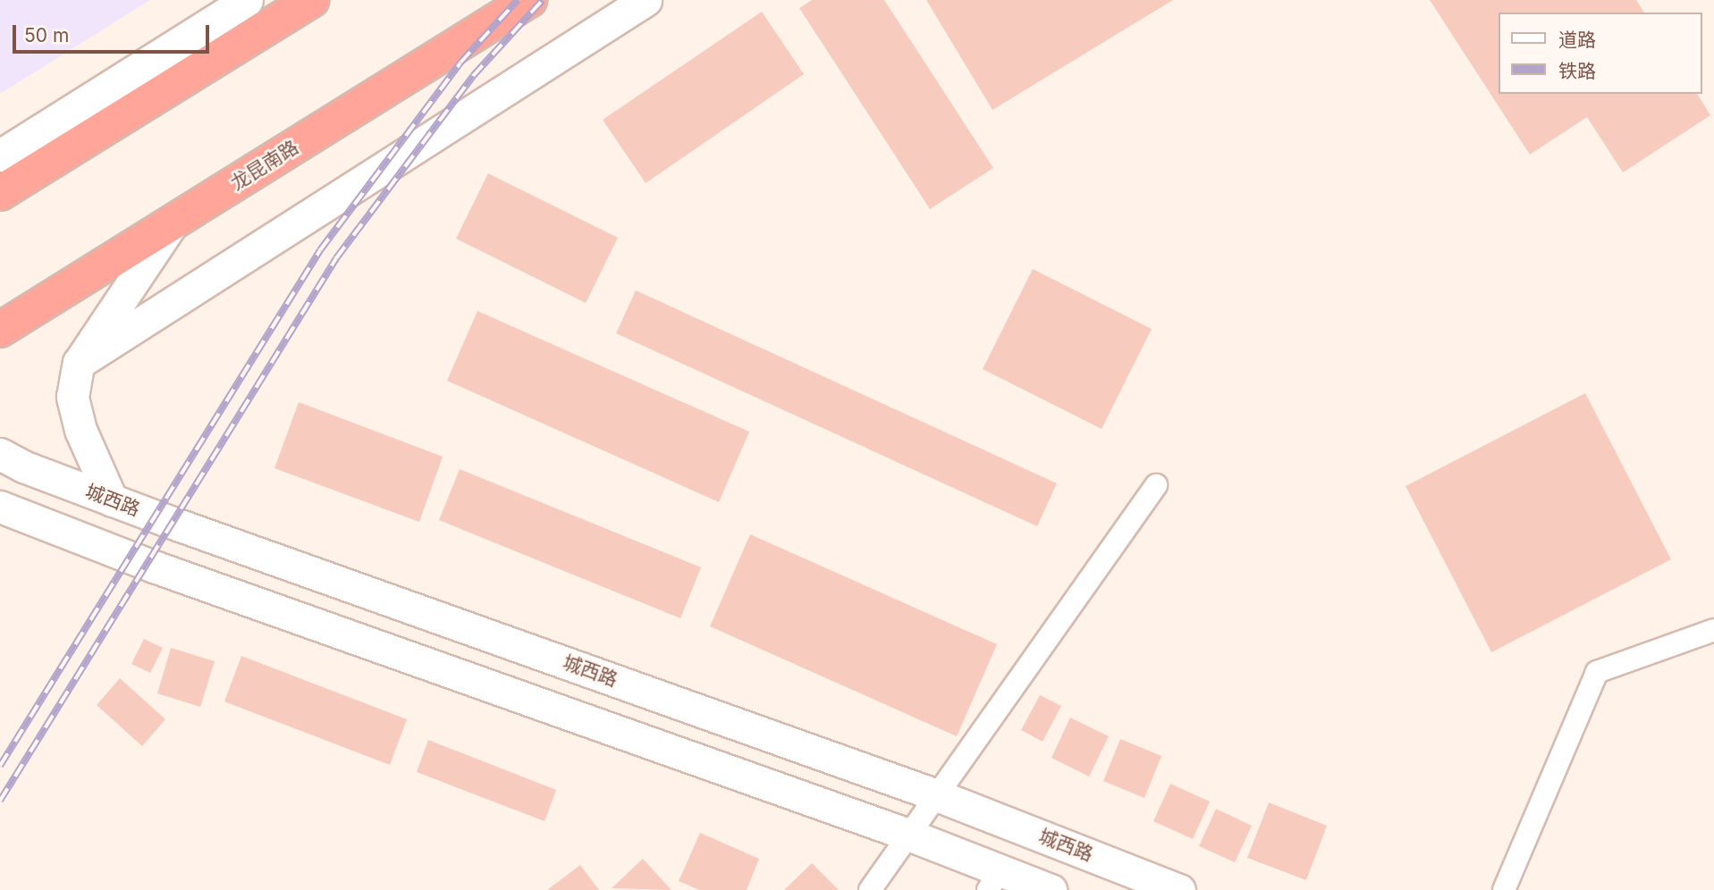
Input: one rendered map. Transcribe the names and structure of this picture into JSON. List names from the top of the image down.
{
  "streets": {
    "highway": ["龙昆南路"],
    "main road": ["城西路"]
  },
  "legend": ["道路", "铁路"],
  "scale_bar": "50 m"
}
